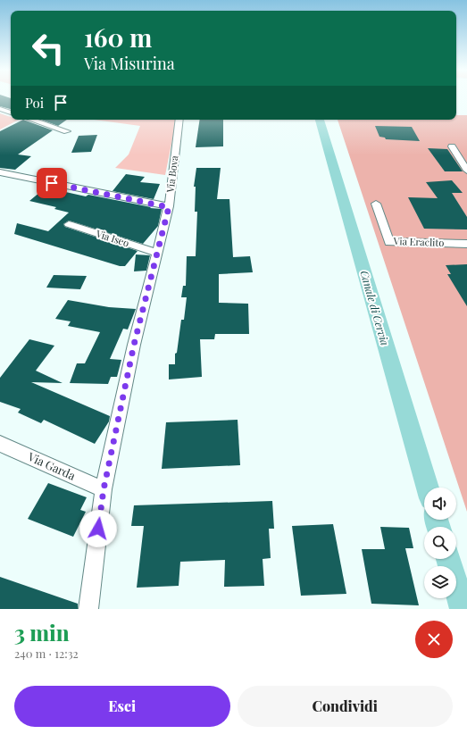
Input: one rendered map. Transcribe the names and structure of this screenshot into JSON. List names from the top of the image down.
{
  "streets": {
    "street": [
      "Via Bova",
      "Via Iseo",
      "Via Eraclito",
      "Via Garda"
    ]
  },
  "crossings": [
    ["Via Bova", "Via Iseo"],
    ["Via Bova", "Via Garda"]
  ],
  "water": ["Canale di Cervia"],
  "page": {
    "turn": ["160 m", "Via Misurina"],
    "then": "Poi",
    "heading": ["3 min", "240 m · 12:32"],
    "buttons": ["Esci", "Condividi"]
  }
}
